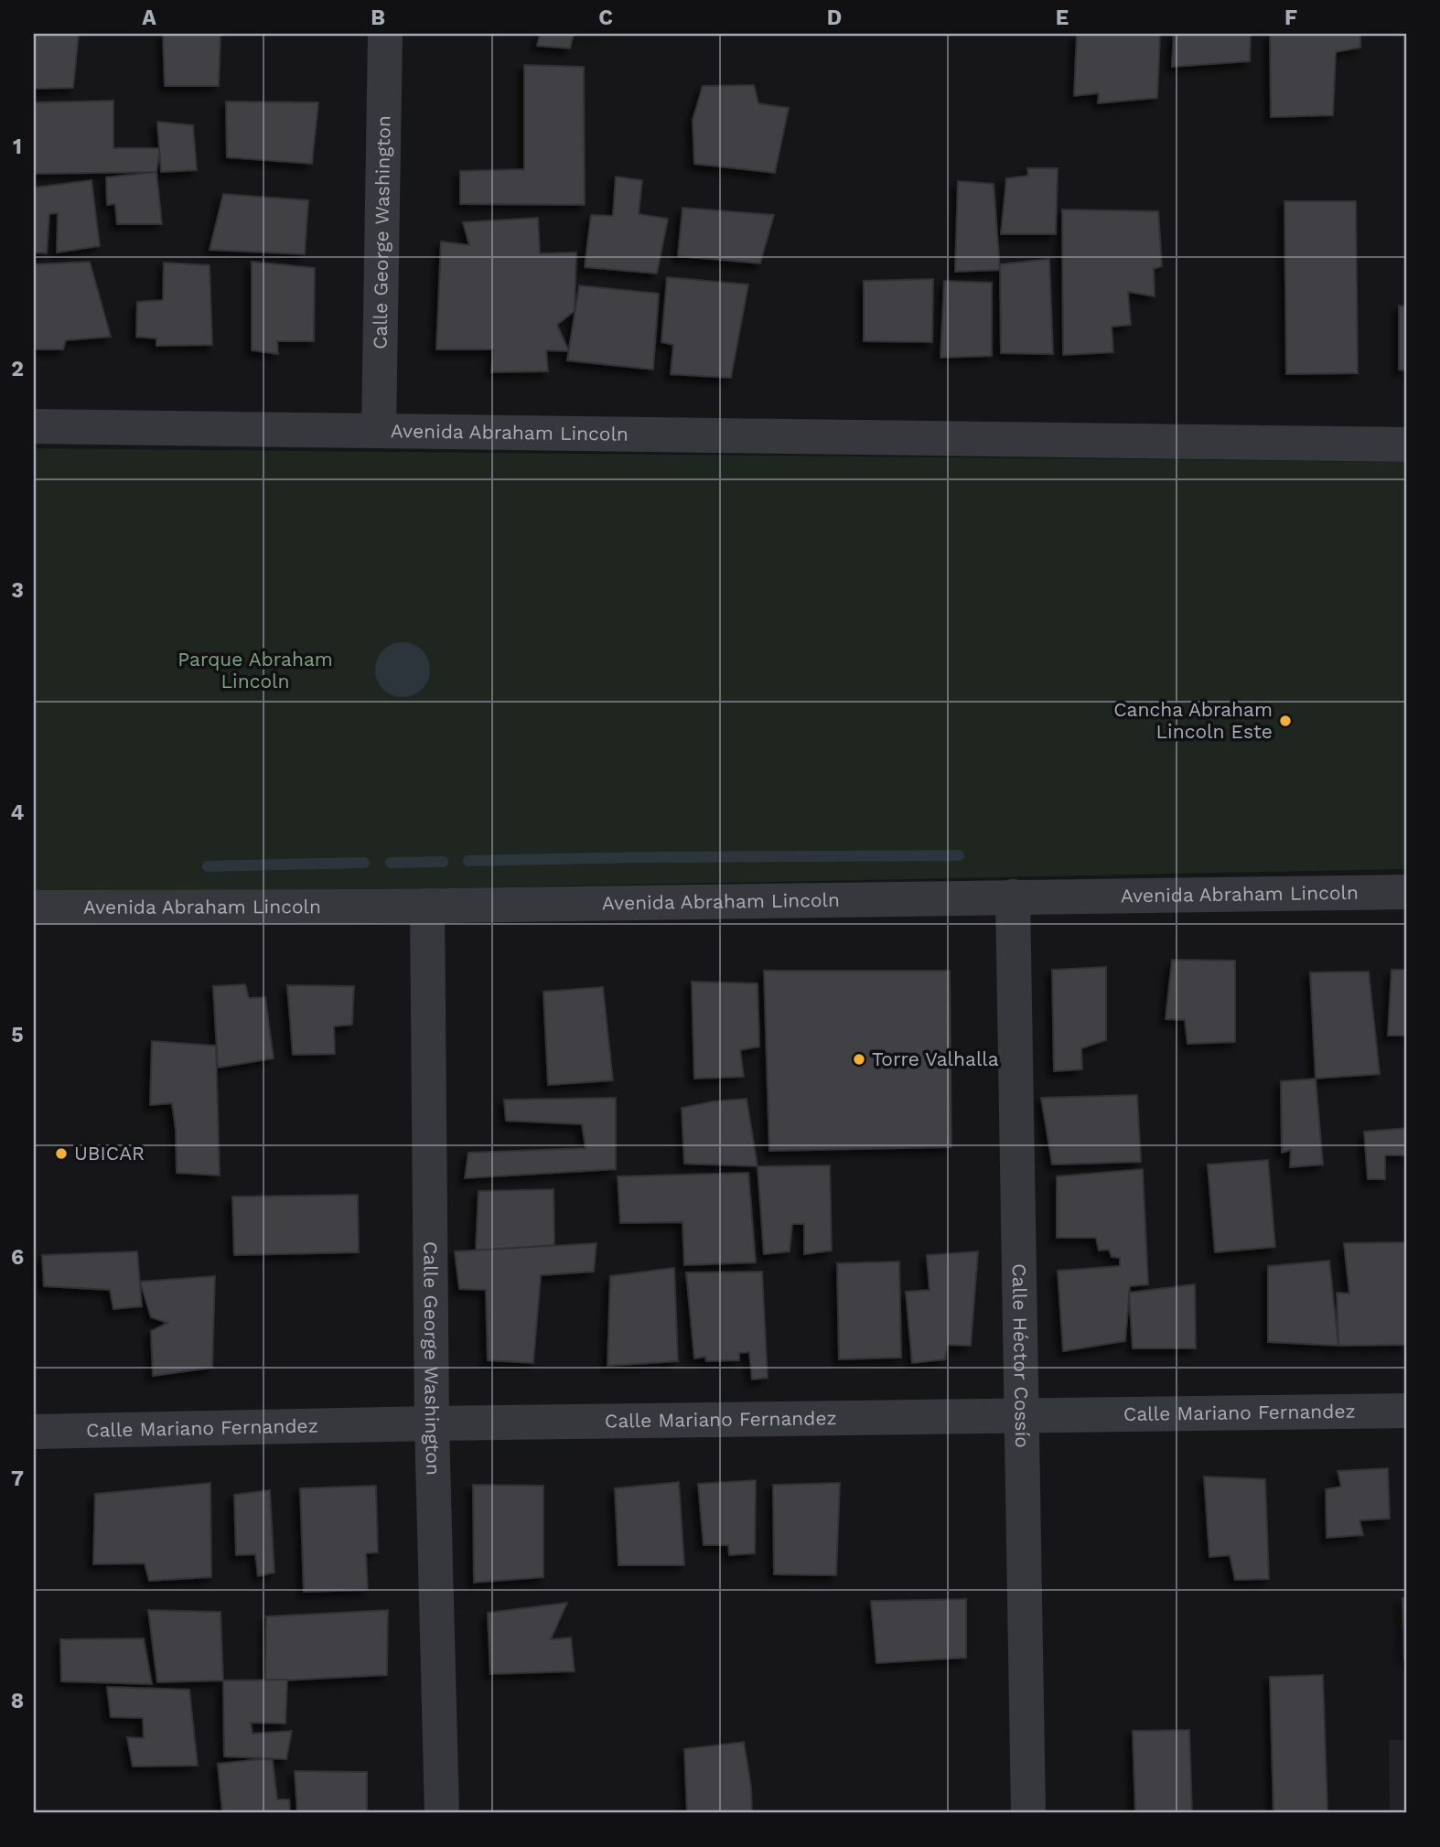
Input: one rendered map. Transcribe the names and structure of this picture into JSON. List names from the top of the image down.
{
  "streets": {
    "street": [
      "Calle George Washington",
      "Avenida Abraham Lincoln",
      "Calle Héctor Cossío",
      "Calle Mariano Fernandez"
    ]
  },
  "crossings": [
    ["Calle George Washington", "Avenida Abraham Lincoln"],
    ["Calle George Washington", "Calle Mariano Fernandez"],
    ["Avenida Abraham Lincoln", "Calle Héctor Cossío"],
    ["Calle Héctor Cossío", "Calle Mariano Fernandez"]
  ],
  "parks": ["Parque Abraham Lincoln"],
  "places": ["Cancha Abraham Lincoln Este", "Torre Valhalla", "UBICAR"],
  "grid": {
    "columns": [
      "A",
      "B",
      "C",
      "D",
      "E",
      "F"
    ],
    "rows": [
      "1",
      "2",
      "3",
      "4",
      "5",
      "6",
      "7",
      "8"
    ]
  }
}
